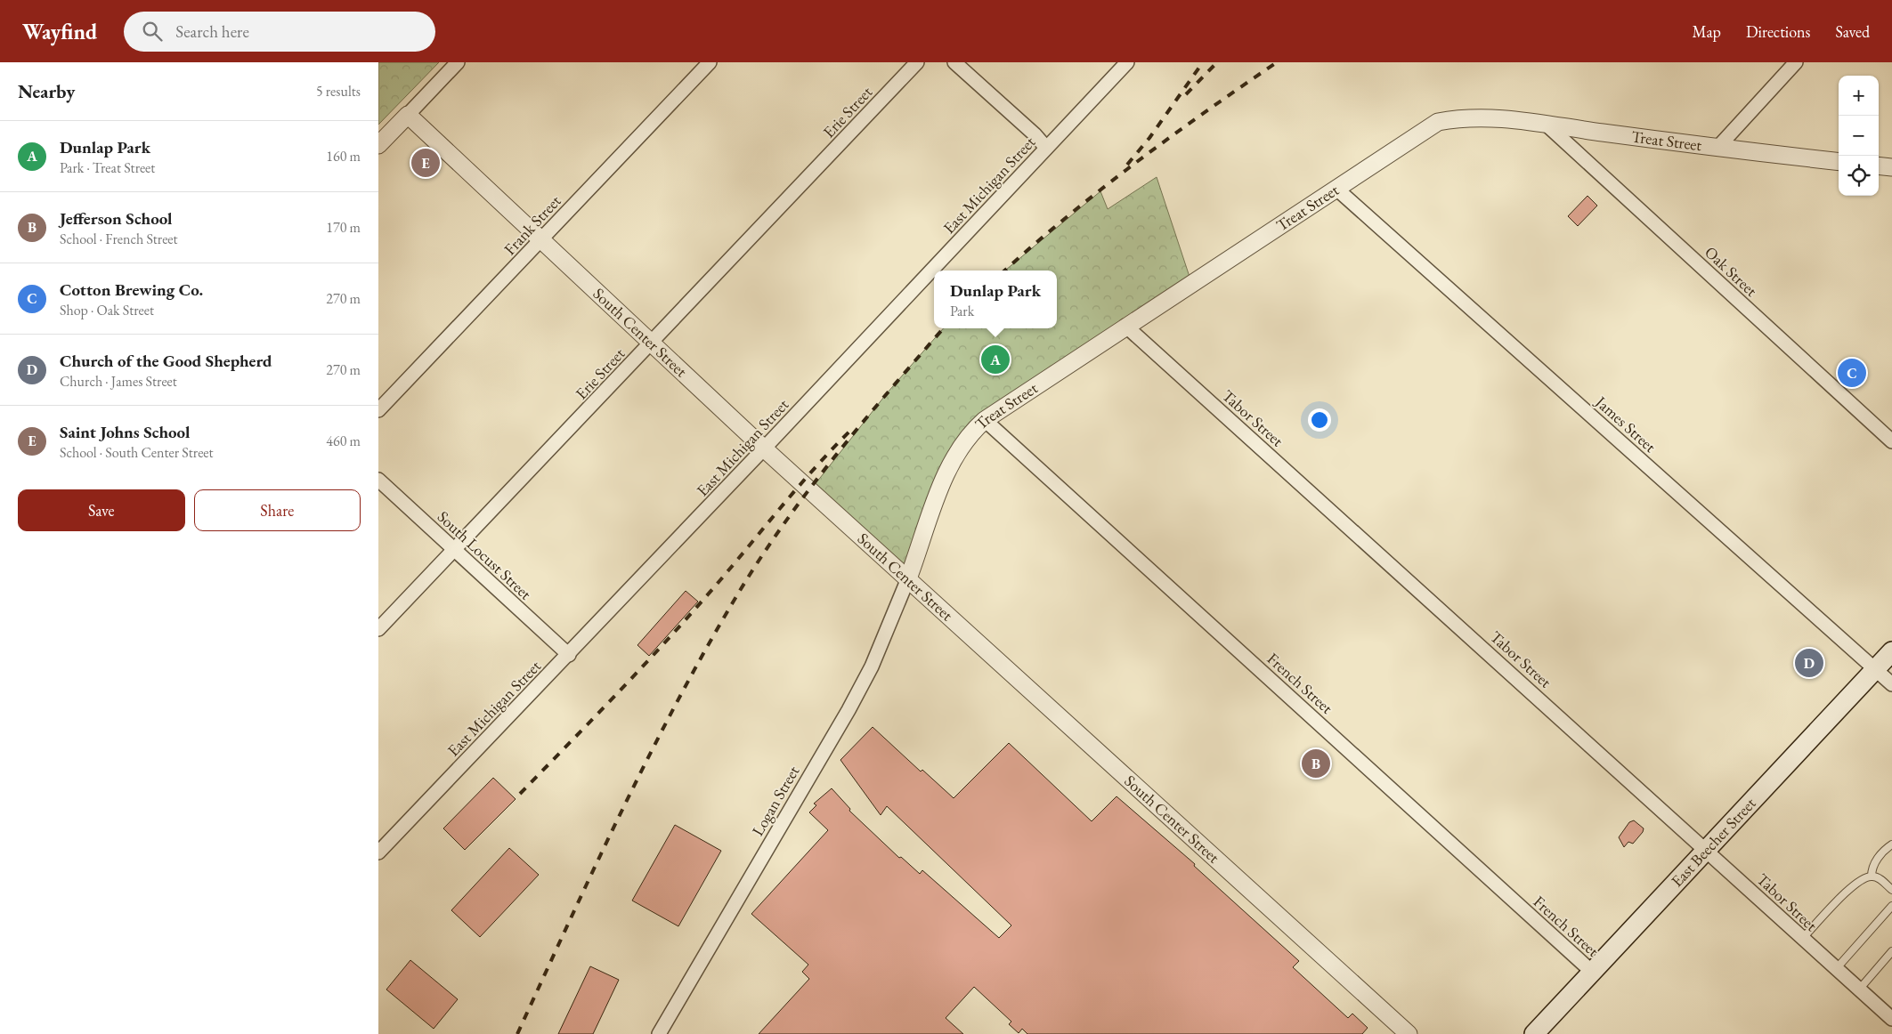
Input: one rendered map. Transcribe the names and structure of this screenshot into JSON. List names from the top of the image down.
{
  "streets": {
    "main road": ["East Beecher Street"],
    "street": [
      "Erie Street",
      "Treat Street",
      "East Michigan Street",
      "Frank Street",
      "Oak Street",
      "South Center Street",
      "Tabor Street",
      "James Street",
      "South Locust Street",
      "French Street",
      "Logan Street"
    ]
  },
  "crossings": [
    ["Erie Street", "South Center Street"],
    ["Erie Street", "South Locust Street"],
    ["Treat Street", "Oak Street"],
    ["Treat Street", "South Center Street"],
    ["Treat Street", "Tabor Street"],
    ["Treat Street", "James Street"],
    ["Treat Street", "French Street"],
    ["Treat Street", "Logan Street"],
    ["East Michigan Street", "South Center Street"],
    ["East Michigan Street", "South Locust Street"],
    ["Frank Street", "South Center Street"],
    ["South Center Street", "Logan Street"],
    ["Tabor Street", "East Beecher Street"],
    ["James Street", "East Beecher Street"],
    ["French Street", "East Beecher Street"]
  ],
  "page": {
    "header": "Wayfind",
    "search": "Search here",
    "nav": ["Map", "Directions", "Saved"],
    "heading": ["Nearby", "5 results"],
    "map_buttons": ["+", "−"],
    "list": [
      {
        "mark": "A",
        "name": "Dunlap Park",
        "note": "Park · Treat Street",
        "value": "160 m"
      },
      {
        "mark": "B",
        "name": "Jefferson School",
        "note": "School · French Street",
        "value": "170 m"
      },
      {
        "mark": "C",
        "name": "Cotton Brewing Co.",
        "note": "Shop · Oak Street",
        "value": "270 m"
      },
      {
        "mark": "D",
        "name": "Church of the Good Shepherd",
        "note": "Church · James Street",
        "value": "270 m"
      },
      {
        "mark": "E",
        "name": "Saint Johns School",
        "note": "School · South Center Street",
        "value": "460 m"
      }
    ],
    "pins": [
      "E",
      "A",
      "C",
      "D",
      "B"
    ],
    "popup": ["Dunlap Park", "Park"],
    "buttons": ["Save", "Share"]
  }
}
